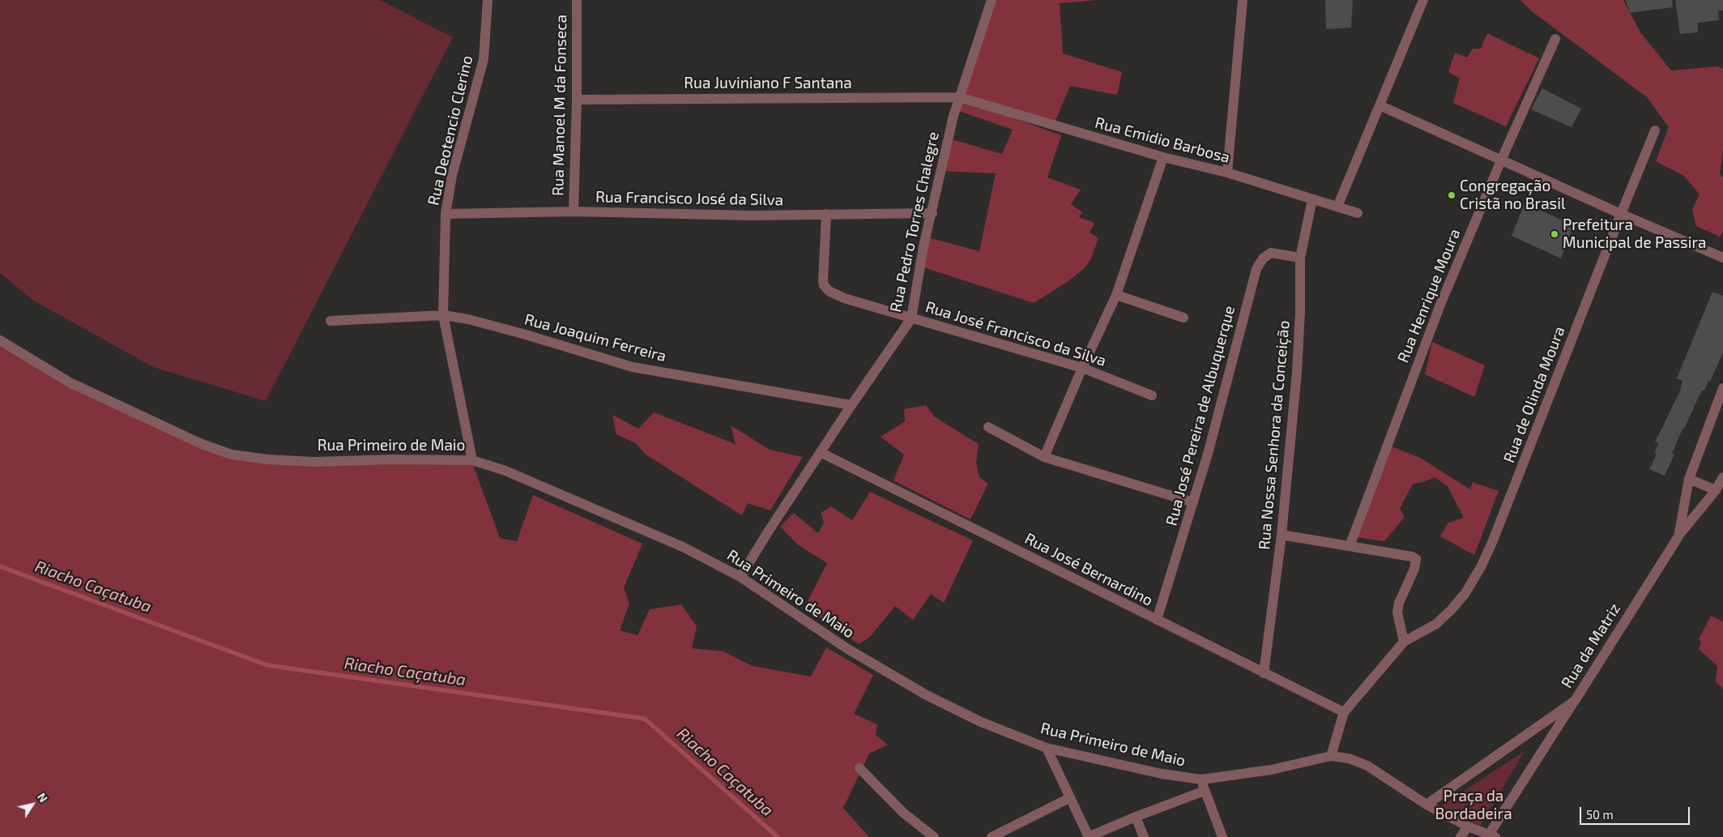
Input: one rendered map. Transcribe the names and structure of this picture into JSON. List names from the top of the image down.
{
  "streets": {
    "street": [
      "Rua Juviniano F Santana",
      "Rua Manoel M da Fonseca",
      "Rua Deotencio Clerino",
      "Rua Emidio Barbosa",
      "Rua Francisco José da Silva",
      "Rua Pedro Torres Chalegre",
      "Rua Henrique Moura",
      "Rua José Francisco da Silva",
      "Rua Joaquim Ferreira",
      "Rua de Olinda Moura",
      "Rua José Pereira de Albuquerque",
      "Rua Nossa Senhora da Conceição",
      "Rua Primeiro de Maio",
      "Rua José Bernardino",
      "Rua da Matriz"
    ]
  },
  "crossings": [
    ["Rua Juviniano F Santana", "Rua Manoel M da Fonseca"],
    ["Rua Juviniano F Santana", "Rua Emidio Barbosa"],
    ["Rua Juviniano F Santana", "Rua Pedro Torres Chalegre"],
    ["Rua Manoel M da Fonseca", "Rua Francisco José da Silva"],
    ["Rua Deotencio Clerino", "Rua Francisco José da Silva"],
    ["Rua Deotencio Clerino", "Rua Joaquim Ferreira"],
    ["Rua Deotencio Clerino", "Rua Primeiro de Maio"],
    ["Rua Emidio Barbosa", "Rua Pedro Torres Chalegre"],
    ["Rua Emidio Barbosa", "Rua Nossa Senhora da Conceição"],
    ["Rua Francisco José da Silva", "Rua Pedro Torres Chalegre"],
    ["Rua Francisco José da Silva", "Rua José Francisco da Silva"],
    ["Rua Pedro Torres Chalegre", "Rua José Francisco da Silva"],
    ["Rua Pedro Torres Chalegre", "Rua Joaquim Ferreira"],
    ["Rua Pedro Torres Chalegre", "Rua Primeiro de Maio"],
    ["Rua Pedro Torres Chalegre", "Rua José Bernardino"],
    ["Rua José Pereira de Albuquerque", "Rua Nossa Senhora da Conceição"],
    ["Rua José Pereira de Albuquerque", "Rua José Bernardino"],
    ["Rua Nossa Senhora da Conceição", "Rua José Bernardino"]
  ],
  "water": ["Riacho Caçatuba"],
  "parks": ["Praça da Bordadeira"],
  "places": ["Congregação Cristã no Brasil", "Prefeitura Municipal de Passira"],
  "scale_bar": "50 m",
  "north": "top right"
}
